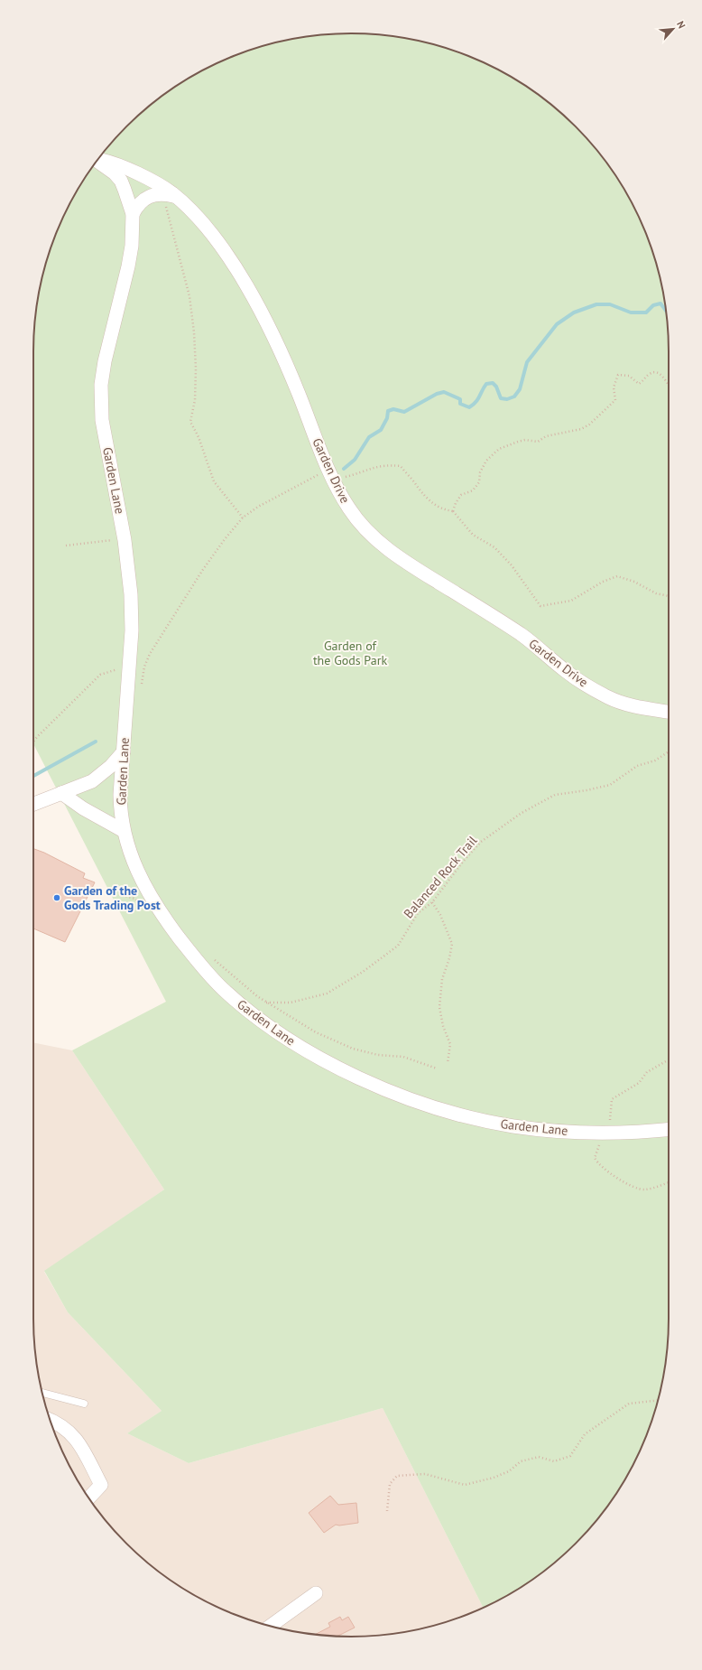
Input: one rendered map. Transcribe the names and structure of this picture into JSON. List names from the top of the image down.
{
  "streets": {
    "street": ["Garden Drive", "Garden Lane"],
    "path": ["Balanced Rock Trail"]
  },
  "parks": ["Garden of the Gods Park"],
  "places": ["Garden of the Gods Trading Post"],
  "north": "top right"
}
